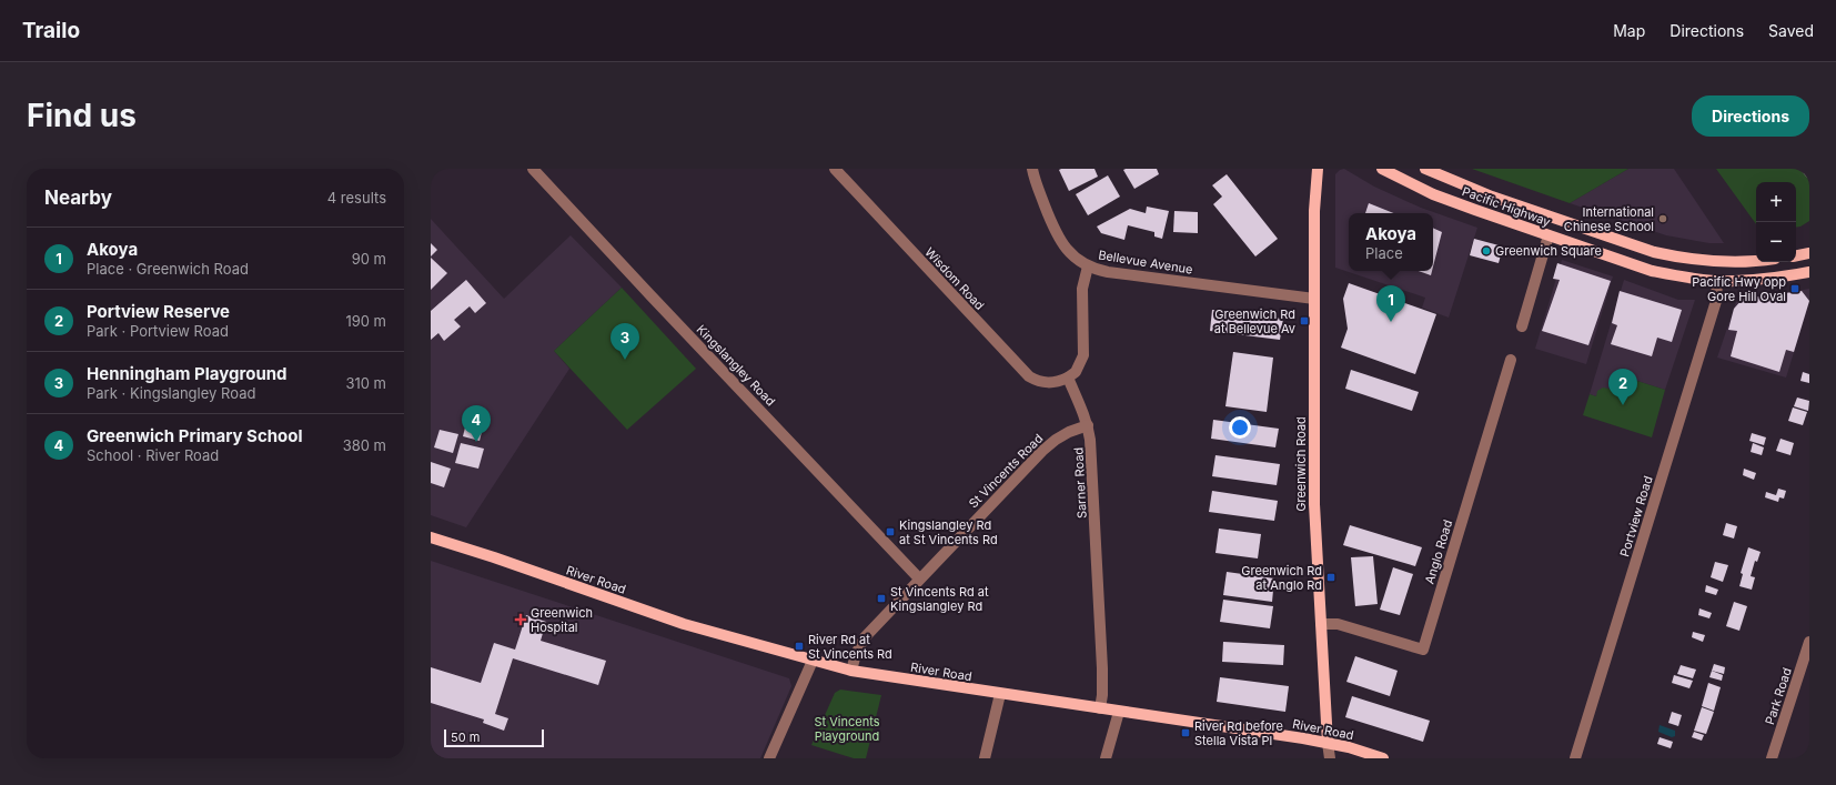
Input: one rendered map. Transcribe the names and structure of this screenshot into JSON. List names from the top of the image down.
{
  "streets": {
    "main road": ["Pacific Highway", "Greenwich Road", "River Road"],
    "street": [
      "Bellevue Avenue",
      "Wisdom Road",
      "Kingslangley Road",
      "St Vincents Road",
      "Sarner Road",
      "Portview Road",
      "Anglo Road",
      "Park Road"
    ]
  },
  "crossings": [
    ["Pacific Highway", "Portview Road"],
    ["Bellevue Avenue", "Greenwich Road"],
    ["Wisdom Road", "Sarner Road"],
    ["Kingslangley Road", "St Vincents Road"],
    ["Greenwich Road", "Anglo Road"],
    ["Greenwich Road", "River Road"],
    ["St Vincents Road", "Sarner Road"],
    ["St Vincents Road", "River Road"],
    ["Sarner Road", "River Road"]
  ],
  "parks": ["St Vincents Playground"],
  "places": {
    "other": ["International Chinese School", "Greenwich Square"],
    "transit": [
      "Pacific Hwy opp Gore Hill Oval",
      "Greenwich Rd at Bellevue Av",
      "Kingslangley Rd at St Vincents Rd",
      "Greenwich Rd at Anglo Rd",
      "St Vincents Rd at Kingslangley Rd",
      "River Rd at St Vincents Rd",
      "River Rd before Stella Vista Pl"
    ],
    "health": ["Greenwich Hospital"]
  },
  "scale_bar": "50 m",
  "page": {
    "header": "Trailo",
    "nav": ["Map", "Directions", "Saved"],
    "buttons": "Directions",
    "title": "Find us",
    "heading": ["Nearby", "4 results"],
    "map_buttons": ["+", "−"],
    "popup": ["Akoya", "Place"],
    "list": [
      {
        "mark": "1",
        "name": "Akoya",
        "note": "Place · Greenwich Road",
        "value": "90 m"
      },
      {
        "mark": "2",
        "name": "Portview Reserve",
        "note": "Park · Portview Road",
        "value": "190 m"
      },
      {
        "mark": "3",
        "name": "Henningham Playground",
        "note": "Park · Kingslangley Road",
        "value": "310 m"
      },
      {
        "mark": "4",
        "name": "Greenwich Primary School",
        "note": "School · River Road",
        "value": "380 m"
      }
    ],
    "pins": [
      "1",
      "3",
      "2",
      "4"
    ],
    "scale": "50 m"
  }
}
